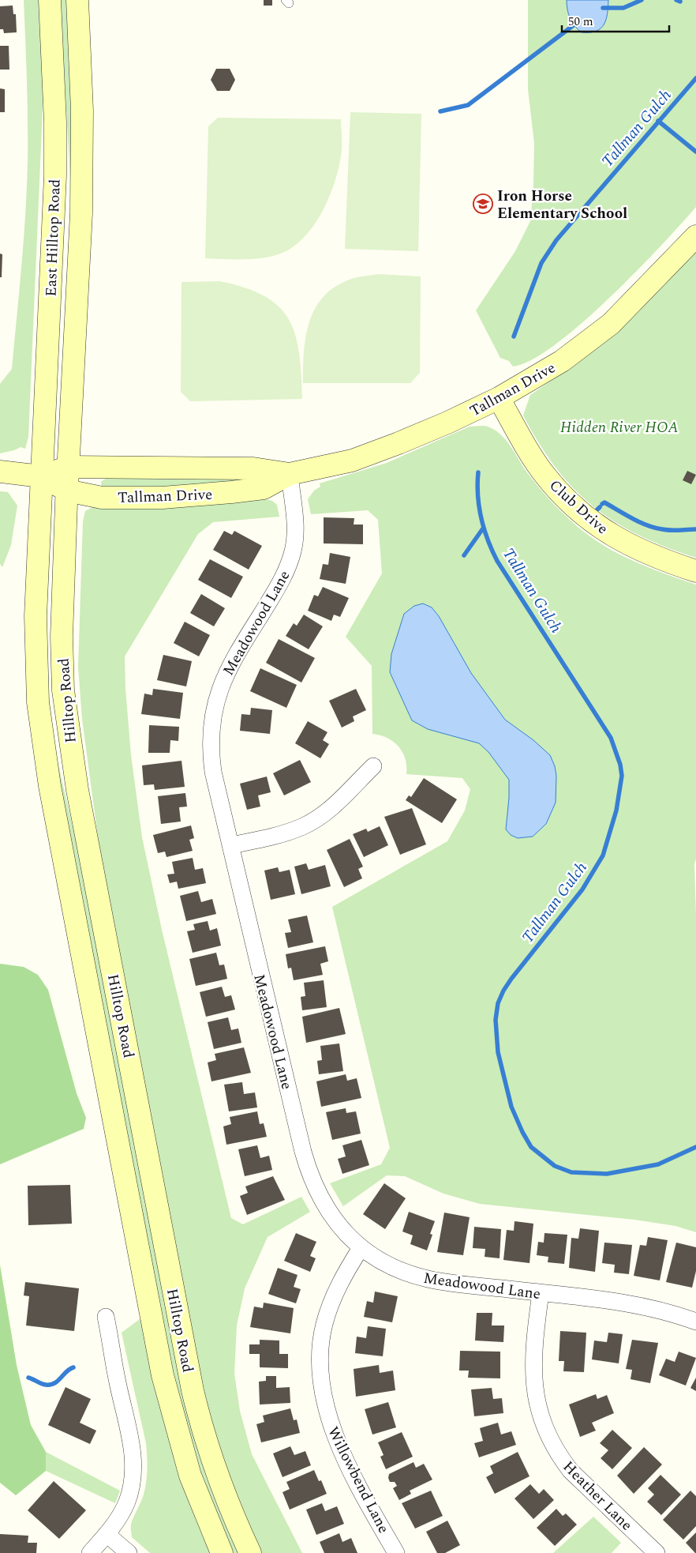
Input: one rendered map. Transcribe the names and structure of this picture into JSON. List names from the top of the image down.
{
  "streets": {
    "main road": [
      "East Hilltop Road",
      "Tallman Drive",
      "Club Drive",
      "Hilltop Road"
    ],
    "street": ["Meadowood Lane", "Willowbend Lane", "Heather Lane"]
  },
  "crossings": [
    ["East Hilltop Road", "Tallman Drive"],
    ["East Hilltop Road", "Hilltop Road"],
    ["Tallman Drive", "Club Drive"],
    ["Tallman Drive", "Meadowood Lane"],
    ["Tallman Drive", "Hilltop Road"],
    ["Meadowood Lane", "Willowbend Lane"],
    ["Meadowood Lane", "Heather Lane"]
  ],
  "water": ["Tallman Gulch"],
  "parks": ["Hidden River HOA"],
  "places": {
    "school or university": ["Iron Horse Elementary School"]
  },
  "scale_bar": "50 m"
}
